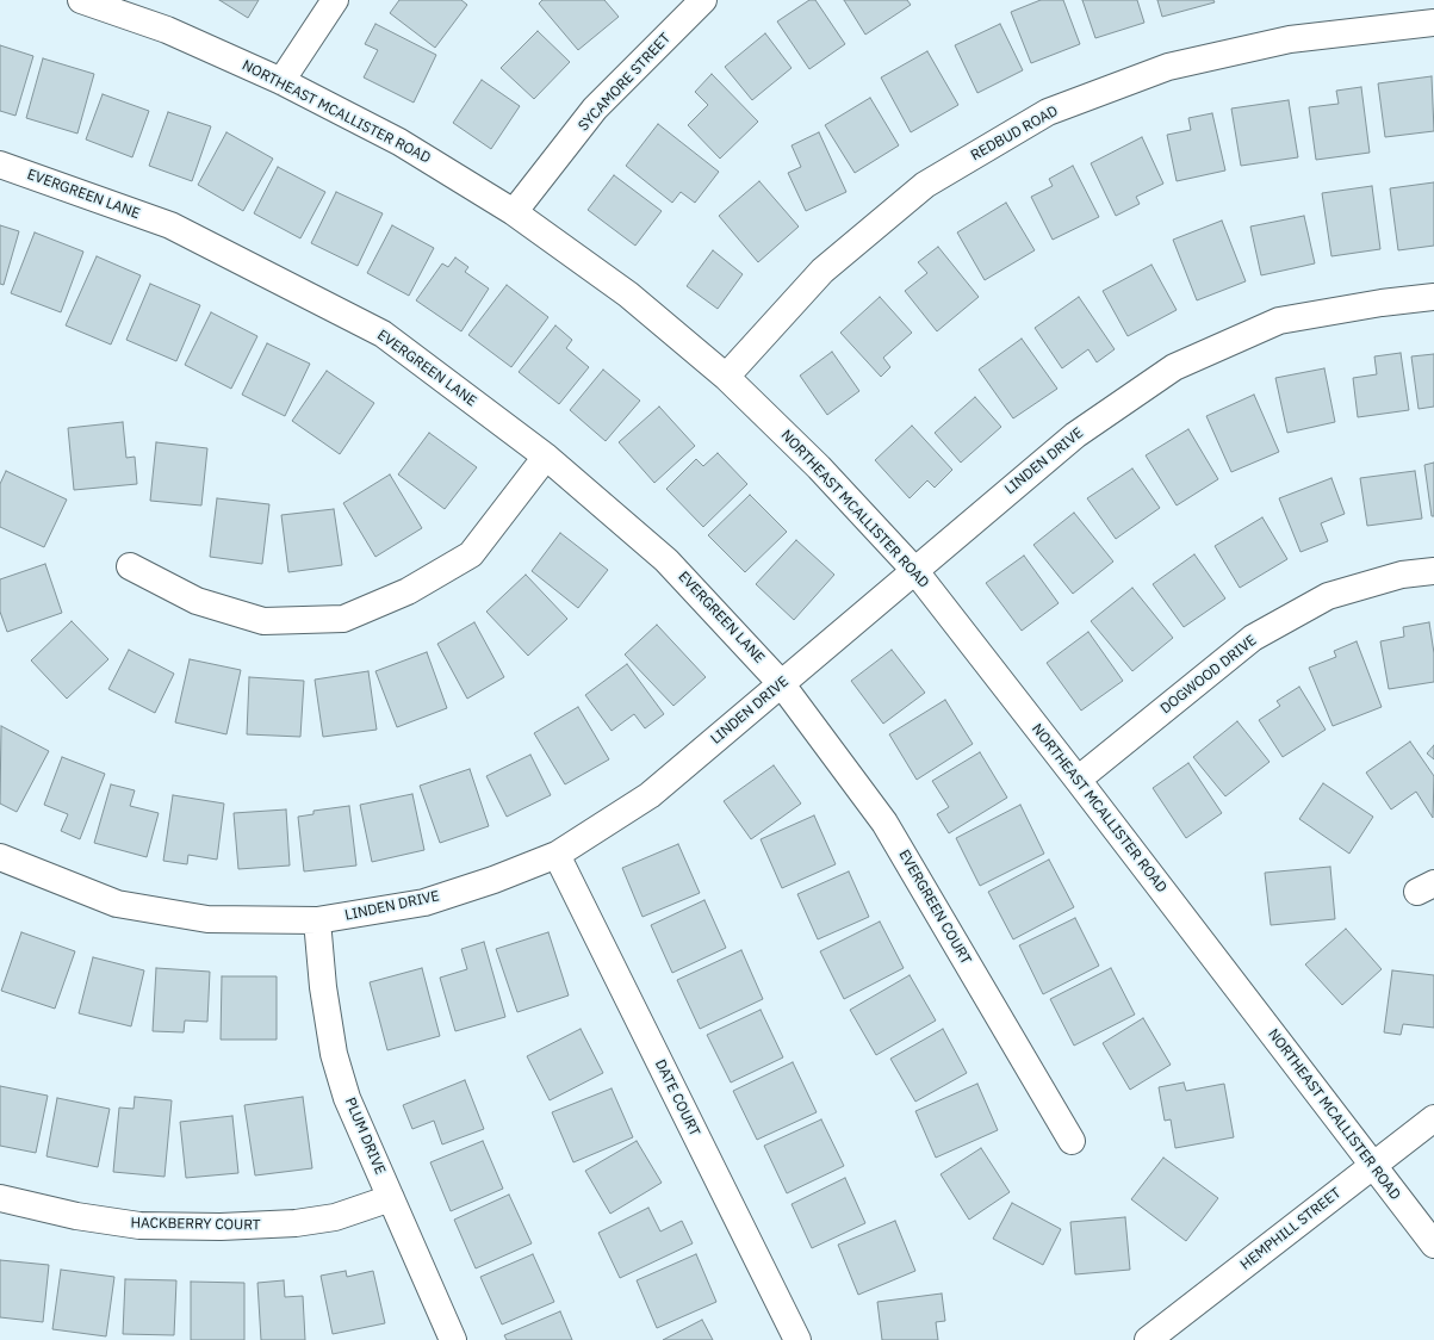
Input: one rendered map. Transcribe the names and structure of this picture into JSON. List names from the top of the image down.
{
  "streets": {
    "street": [
      "SYCAMORE STREET",
      "NORTHEAST MCALLISTER ROAD",
      "REDBUD ROAD",
      "EVERGREEN LANE",
      "LINDEN DRIVE",
      "DOGWOOD DRIVE",
      "EVERGREEN COURT",
      "DATE COURT",
      "PLUM DRIVE",
      "HACKBERRY COURT",
      "HEMPHILL STREET"
    ]
  },
  "crossings": [
    ["SYCAMORE STREET", "NORTHEAST MCALLISTER ROAD"],
    ["NORTHEAST MCALLISTER ROAD", "REDBUD ROAD"],
    ["NORTHEAST MCALLISTER ROAD", "LINDEN DRIVE"],
    ["NORTHEAST MCALLISTER ROAD", "DOGWOOD DRIVE"],
    ["NORTHEAST MCALLISTER ROAD", "HEMPHILL STREET"],
    ["EVERGREEN LANE", "LINDEN DRIVE"],
    ["EVERGREEN LANE", "EVERGREEN COURT"],
    ["LINDEN DRIVE", "EVERGREEN COURT"],
    ["LINDEN DRIVE", "DATE COURT"],
    ["LINDEN DRIVE", "PLUM DRIVE"],
    ["PLUM DRIVE", "HACKBERRY COURT"]
  ]
}
